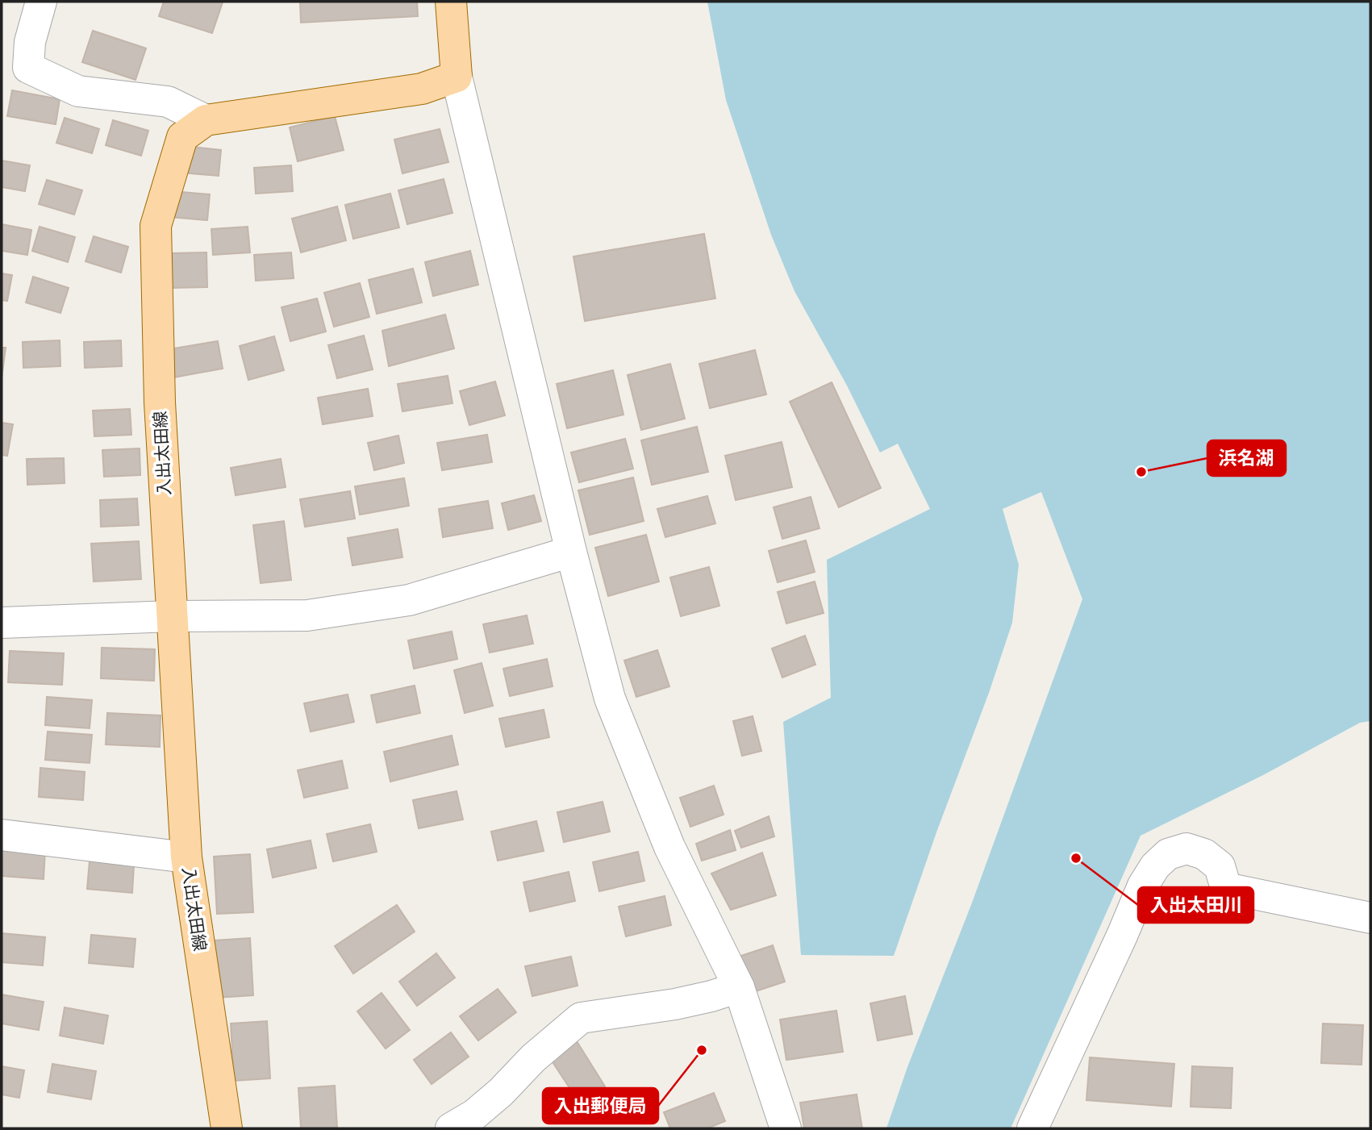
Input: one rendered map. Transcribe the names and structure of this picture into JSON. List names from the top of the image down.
{
  "streets": {
    "main road": ["入出太田線"]
  },
  "places": ["浜名湖", "入出太田川", "入出郵便局"]
}
